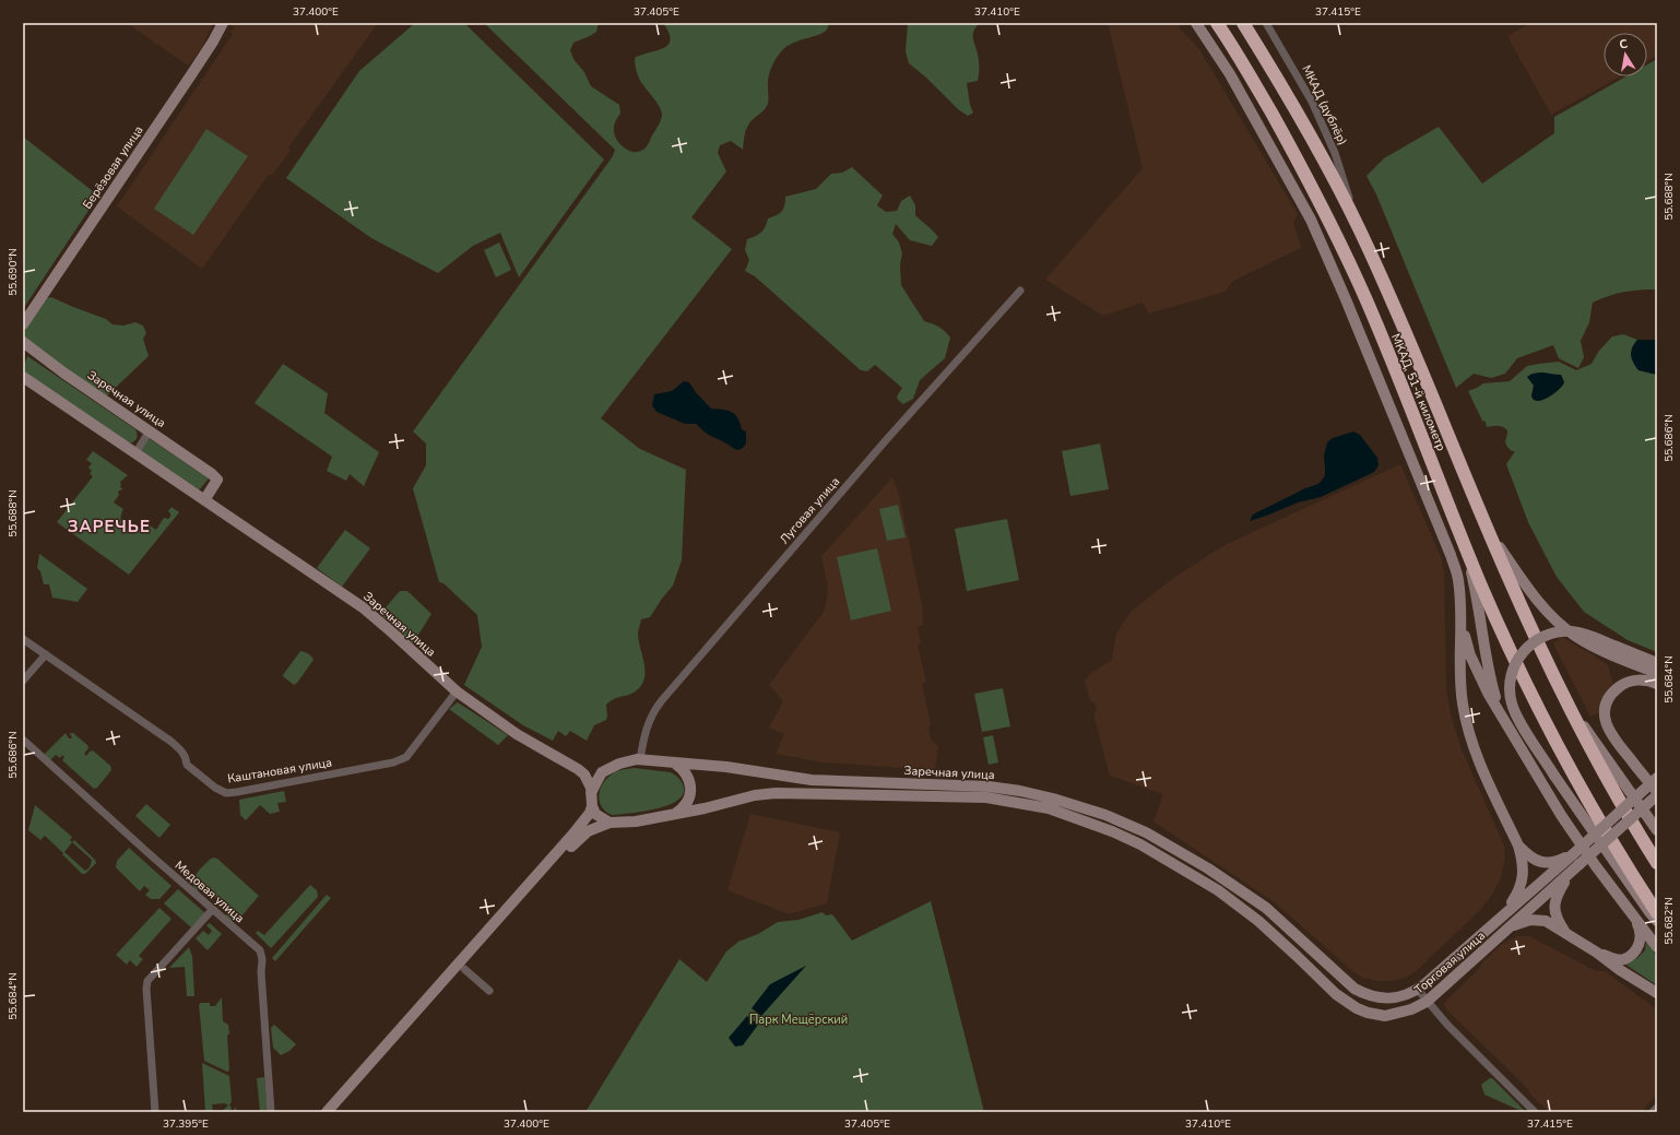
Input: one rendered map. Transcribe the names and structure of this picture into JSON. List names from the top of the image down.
{
  "streets": {
    "highway": ["МКАД, 51-й километр"],
    "street": [
      "МКАД (дублёр)",
      "Берёзовая улица",
      "Заречная улица",
      "Луговая улица",
      "Каштановая улица",
      "Медовая улица",
      "Торговая улица"
    ]
  },
  "crossings": [
    ["МКАД (дублёр)", "МКАД, 51-й километр"],
    ["Заречная улица", "Луговая улица"],
    ["Заречная улица", "Каштановая улица"],
    ["Заречная улица", "Торговая улица"]
  ],
  "districts": ["ЗАРЕЧЬЕ"],
  "parks": ["Парк Мещёрский"],
  "north": "top",
  "coordinates": [
    "37.400°E",
    "37.405°E",
    "37.410°E",
    "37.415°E",
    "55.688°N",
    "55.690°N",
    "55.686°N",
    "55.684°N",
    "55.682°N",
    "37.395°E"
  ]
}
